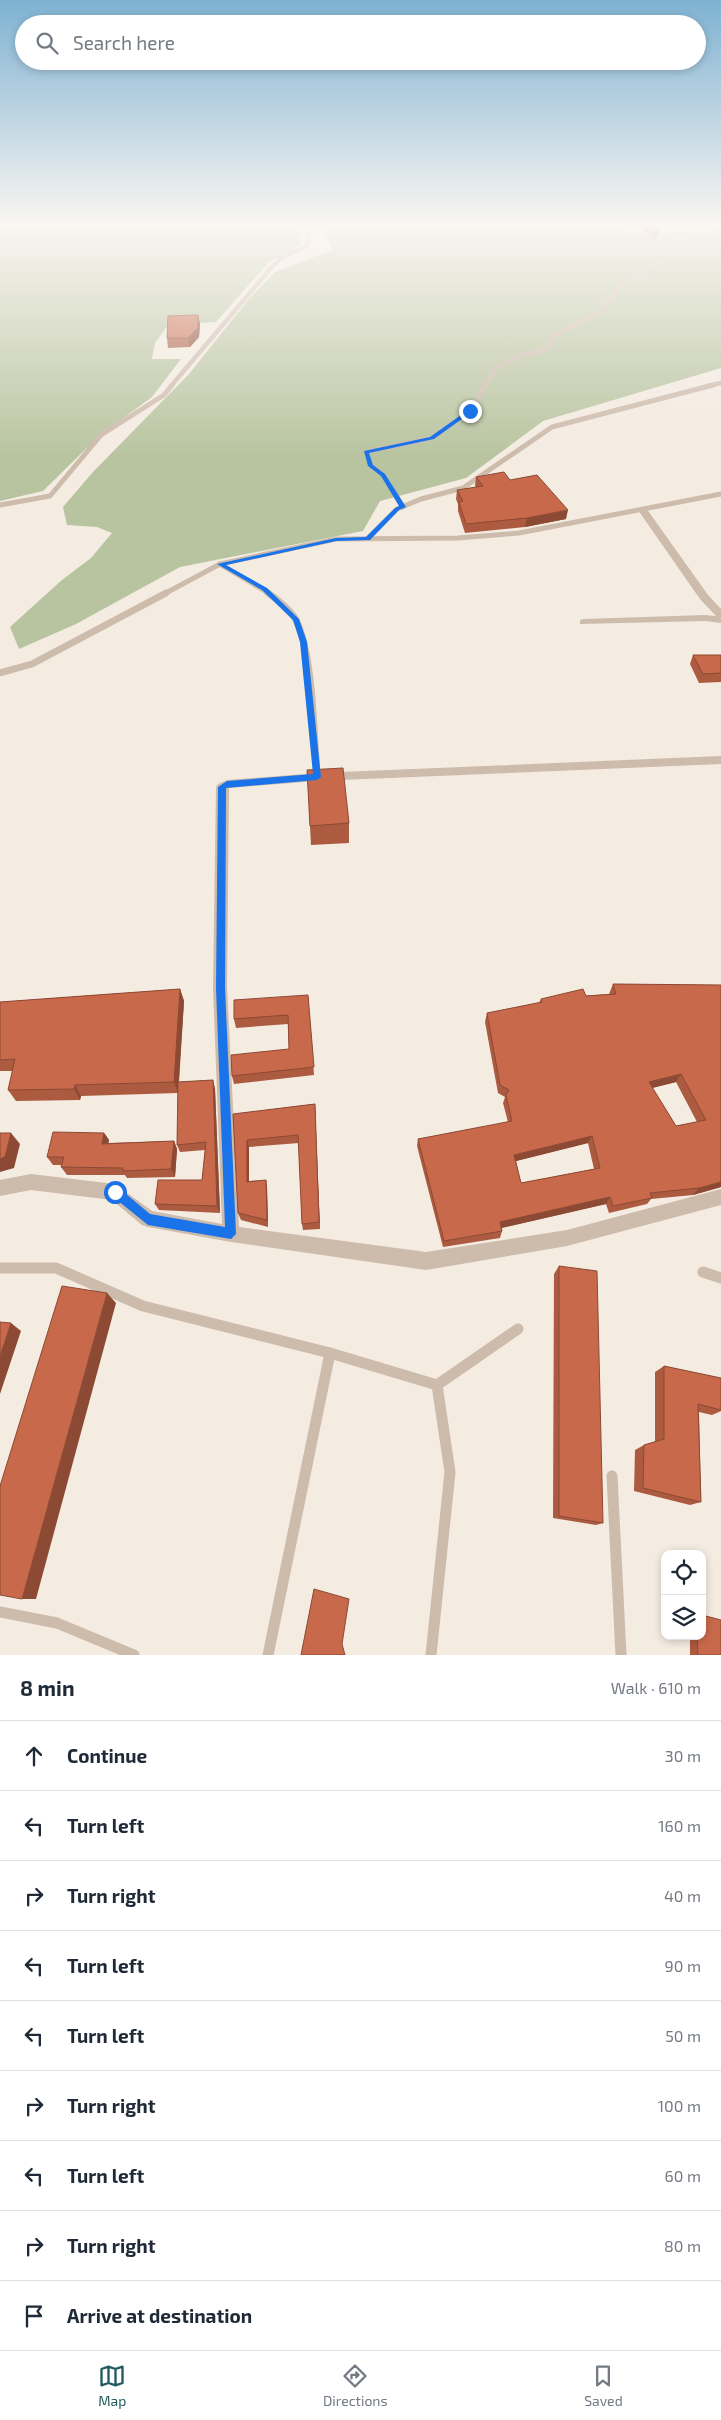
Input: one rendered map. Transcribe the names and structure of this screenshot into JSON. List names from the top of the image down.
{
  "page": {
    "search": "Search here",
    "heading": ["8 min", "Walk · 610 m"],
    "list": [
      ["Continue", "30 m"],
      ["Turn left", "160 m"],
      ["Turn right", "40 m"],
      ["Turn left", "90 m"],
      ["Turn left", "50 m"],
      ["Turn right", "100 m"],
      ["Turn left", "60 m"],
      ["Turn right", "80 m"],
      "Arrive at destination"
    ],
    "nav": ["Map", "Directions", "Saved"]
  }
}
